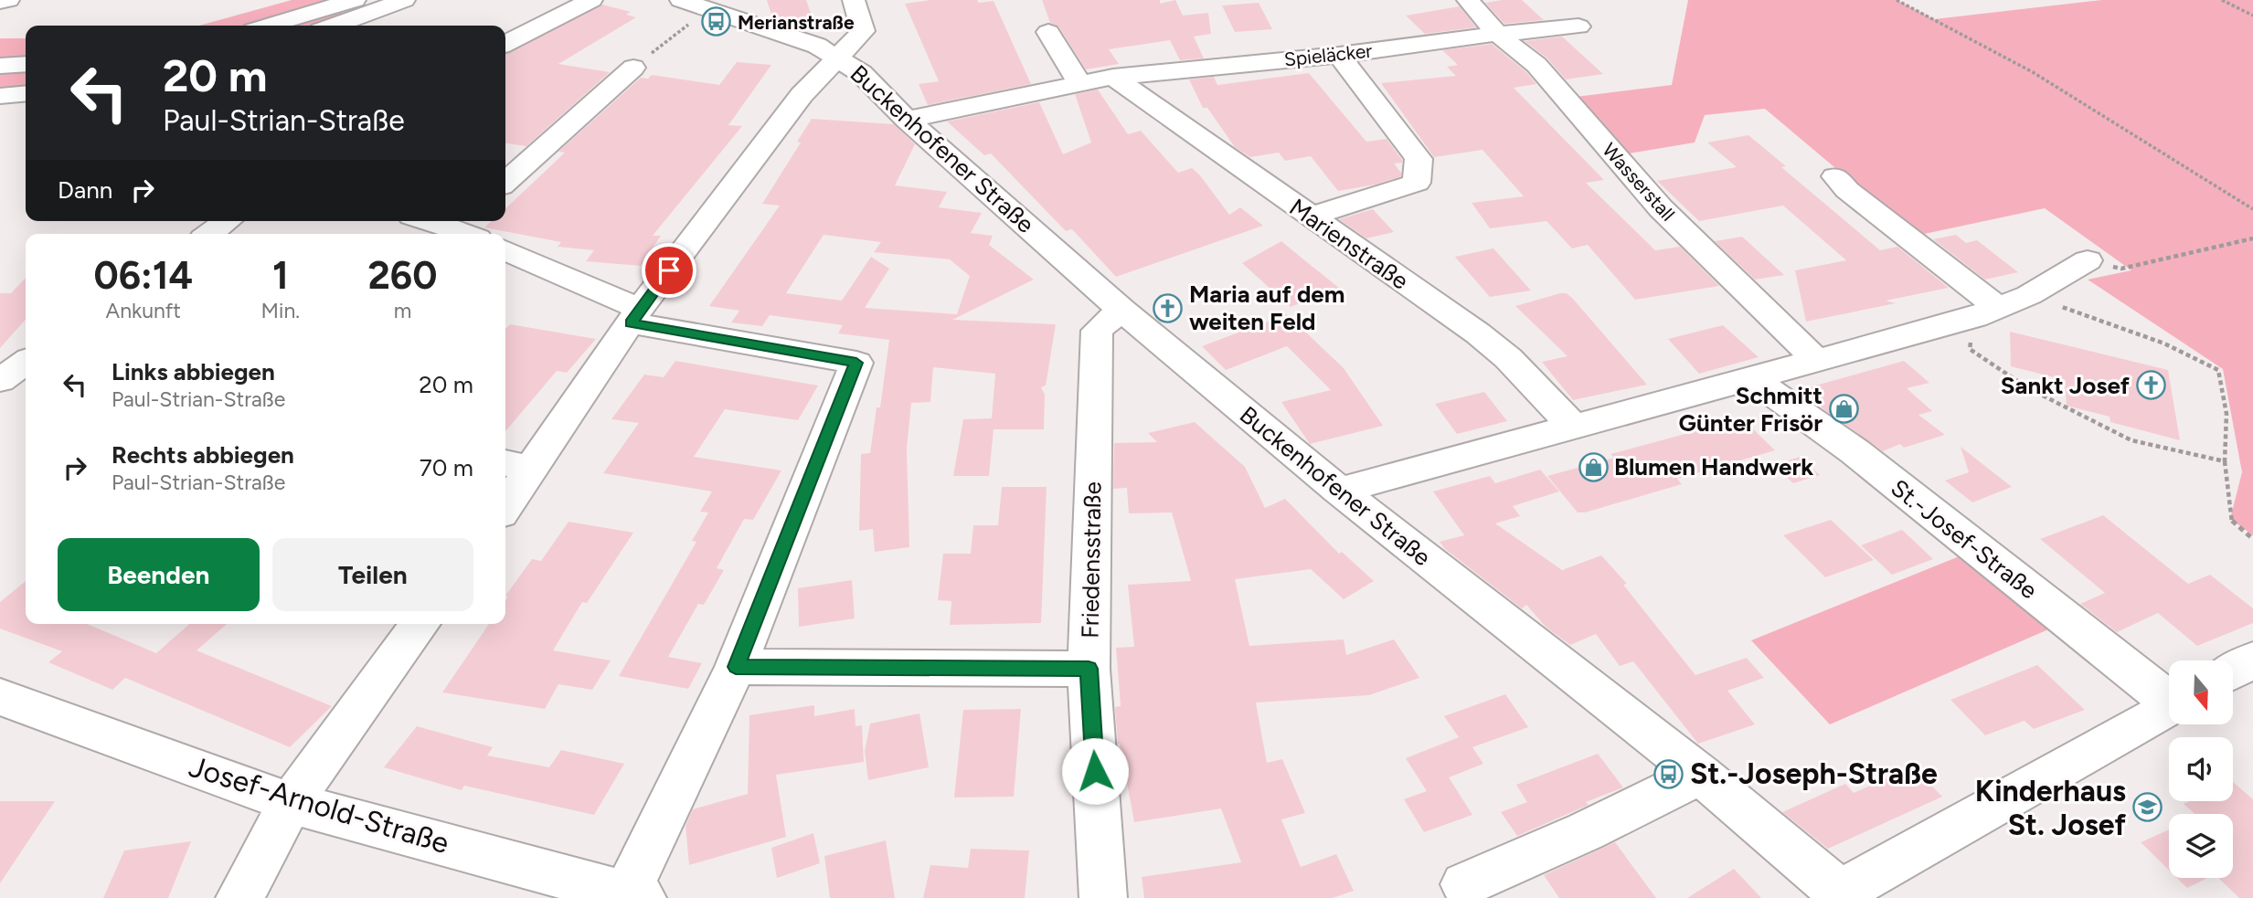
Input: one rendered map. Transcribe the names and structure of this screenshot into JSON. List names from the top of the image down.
{
  "streets": {
    "street": [
      "Spieläcker",
      "Buckenhofener Straße",
      "Wasserstall",
      "Marienstraße",
      "St.-Josef-Straße",
      "Friedensstraße",
      "Josef-Arnold-Straße"
    ]
  },
  "crossings": [
    ["Spieläcker", "Buckenhofener Straße"],
    ["Spieläcker", "Wasserstall"],
    ["Spieläcker", "Marienstraße"],
    ["Buckenhofener Straße", "St.-Josef-Straße"],
    ["Buckenhofener Straße", "Friedensstraße"]
  ],
  "places": {
    "bus stop": ["Merianstraße", "St.-Joseph-Straße"],
    "church": ["Maria auf dem weiten Feld", "Sankt Josef"],
    "shop": ["Schmitt Günter Frisör", "Blumen Handwerk"],
    "school or university": ["Kinderhaus St. Josef"]
  },
  "north": "bottom",
  "page": {
    "turn": ["20 m", "Paul-Strian-Straße"],
    "then": "Dann",
    "eta": [
      "06:14",
      "Ankunft",
      "1",
      "Min.",
      "260",
      "m"
    ],
    "list": [
      {
        "name": "Links abbiegen",
        "note": "Paul-Strian-Straße",
        "value": "20 m"
      },
      {
        "name": "Rechts abbiegen",
        "note": "Paul-Strian-Straße",
        "value": "70 m"
      }
    ],
    "buttons": ["Beenden", "Teilen"]
  }
}
